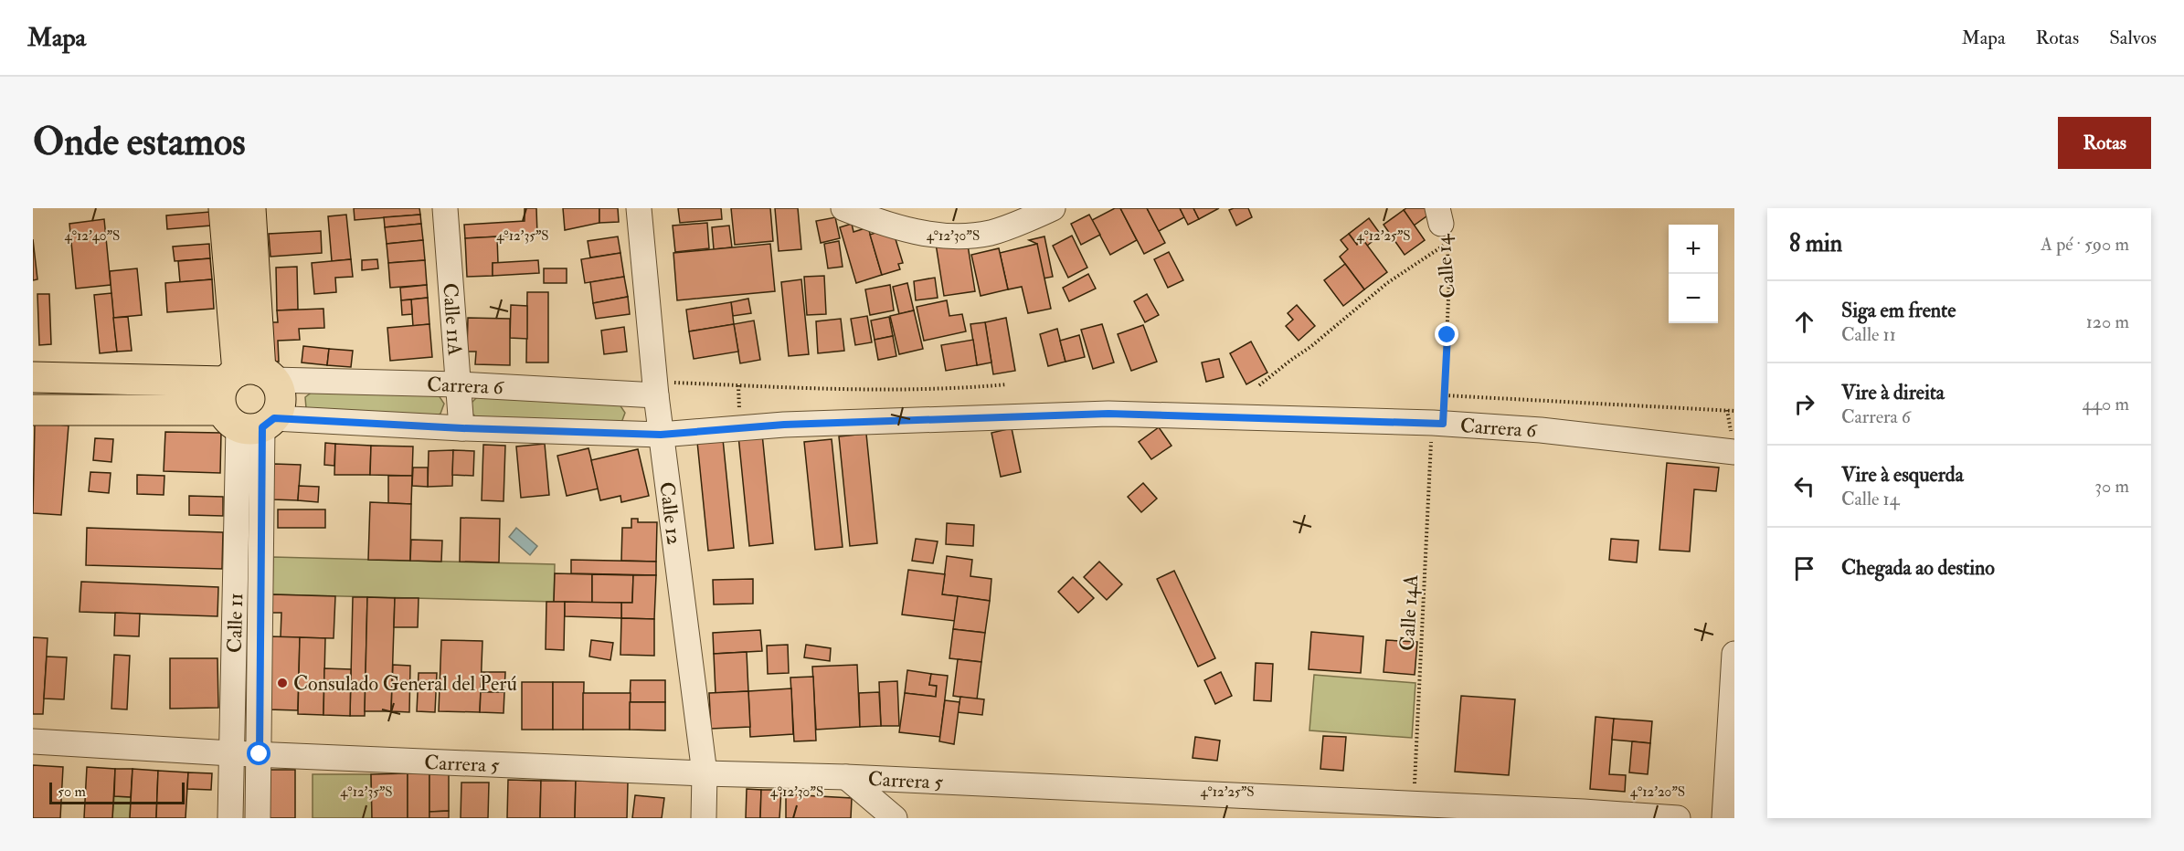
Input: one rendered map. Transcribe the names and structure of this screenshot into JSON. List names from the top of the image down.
{
  "streets": {
    "main road": ["Carrera 6", "Calle 11"],
    "street": ["Calle 11A", "Calle 12", "Carrera 5"],
    "path": ["Calle 14", "Calle 14A"]
  },
  "crossings": [
    ["Calle 14", "Carrera 6"],
    ["Calle 14", "Calle 14A"],
    ["Calle 11A", "Carrera 6"],
    ["Carrera 6", "Calle 12"],
    ["Carrera 6", "Calle 14A"],
    ["Carrera 6", "Calle 11"],
    ["Calle 12", "Carrera 5"],
    ["Calle 14A", "Carrera 5"],
    ["Calle 11", "Carrera 5"]
  ],
  "places": ["Consulado General del Perú"],
  "scale_bar": "50 m",
  "page": {
    "header": "Mapa",
    "nav": ["Mapa", "Rotas", "Salvos"],
    "buttons": "Rotas",
    "title": "Onde estamos",
    "heading": ["8 min", "A pé · 590 m"],
    "map_buttons": ["+", "−"],
    "list": [
      ["Siga em frente", "Calle 11", "120 m"],
      ["Vire à direita", "Carrera 6", "440 m"],
      ["Vire à esquerda", "Calle 14", "30 m"],
      "Chegada ao destino"
    ],
    "scale": "50 m"
  },
  "coordinates": [
    "4°12'40\"S",
    "4°12'35\"S",
    "4°12'30\"S",
    "4°12'25\"S",
    "4°12'20\"S"
  ]
}
